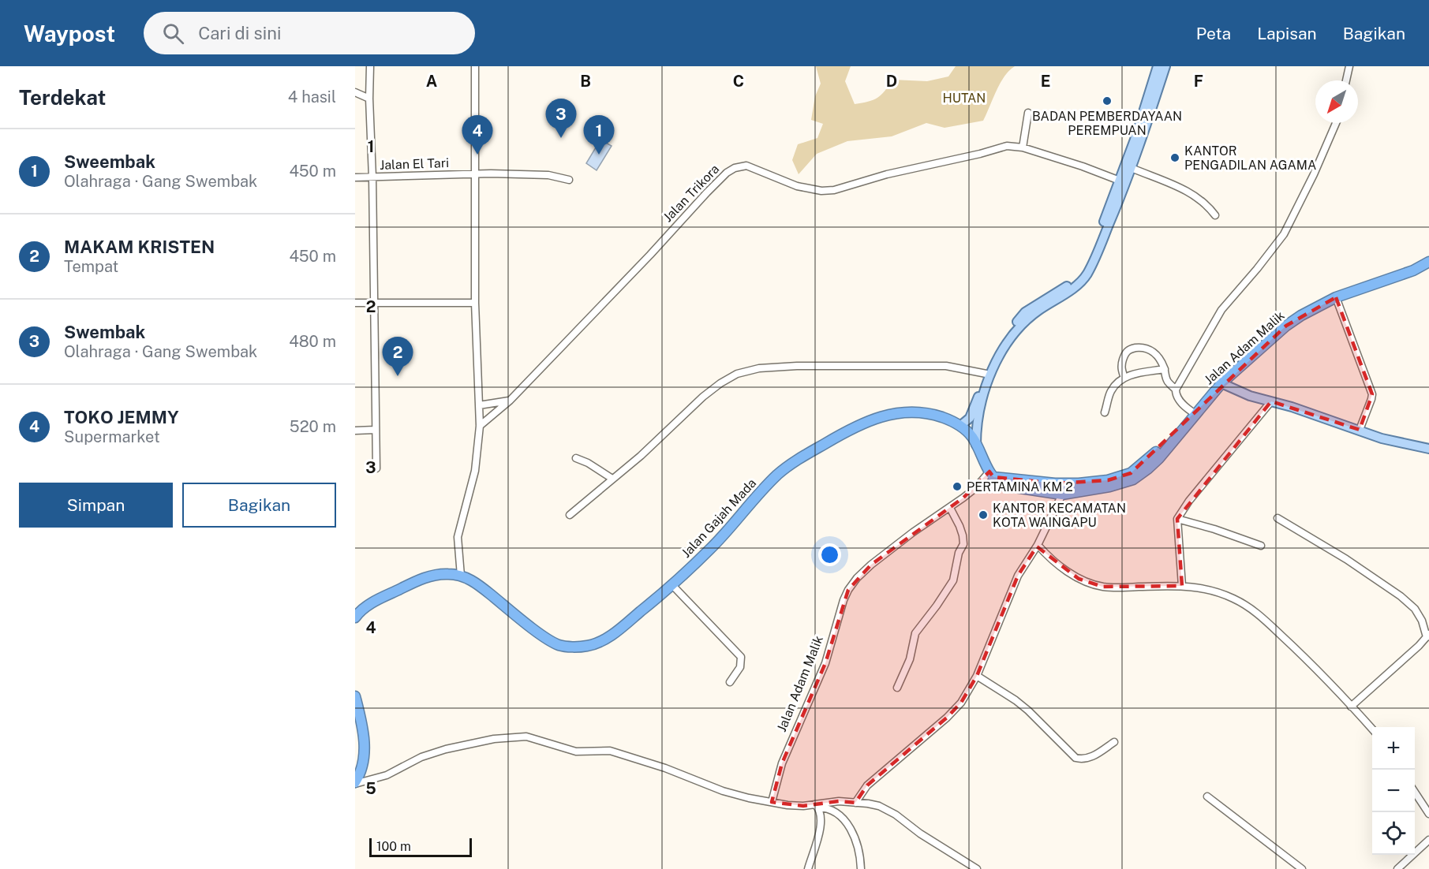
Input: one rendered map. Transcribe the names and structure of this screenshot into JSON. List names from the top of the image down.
{
  "streets": {
    "highway": ["Jalan Adam Malik", "Jalan Gajah Mada"],
    "street": ["Jalan El Tari", "Jalan Trikora"]
  },
  "crossings": [
    ["Jalan Adam Malik", "Jalan Gajah Mada"]
  ],
  "parks": ["HUTAN"],
  "places": [
    "BADAN PEMBERDAYAAN PEREMPUAN",
    "KANTOR PENGADILAN AGAMA",
    "PERTAMINA KM 2",
    "KANTOR KECAMATAN KOTA WAINGAPU"
  ],
  "scale_bar": "100 m",
  "north": "bottom left",
  "page": {
    "header": "Waypost",
    "search": "Cari di sini",
    "nav": ["Peta", "Lapisan", "Bagikan"],
    "heading": ["Terdekat", "4 hasil"],
    "pins": [
      "3",
      "1",
      "4",
      "2"
    ],
    "list": [
      {
        "mark": "1",
        "name": "Sweembak",
        "note": "Olahraga · Gang Swembak",
        "value": "450 m"
      },
      {
        "mark": "2",
        "name": "MAKAM KRISTEN",
        "note": "Tempat",
        "value": "450 m"
      },
      {
        "mark": "3",
        "name": "Swembak",
        "note": "Olahraga · Gang Swembak",
        "value": "480 m"
      },
      {
        "mark": "4",
        "name": "TOKO JEMMY",
        "note": "Supermarket",
        "value": "520 m"
      }
    ],
    "buttons": ["Simpan", "Bagikan"],
    "map_buttons": ["+", "−"],
    "scale": "100 m"
  },
  "grid": {
    "columns": [
      "A",
      "B",
      "C",
      "D",
      "E",
      "F"
    ],
    "rows": [
      "1",
      "2",
      "3",
      "4",
      "5"
    ]
  }
}
